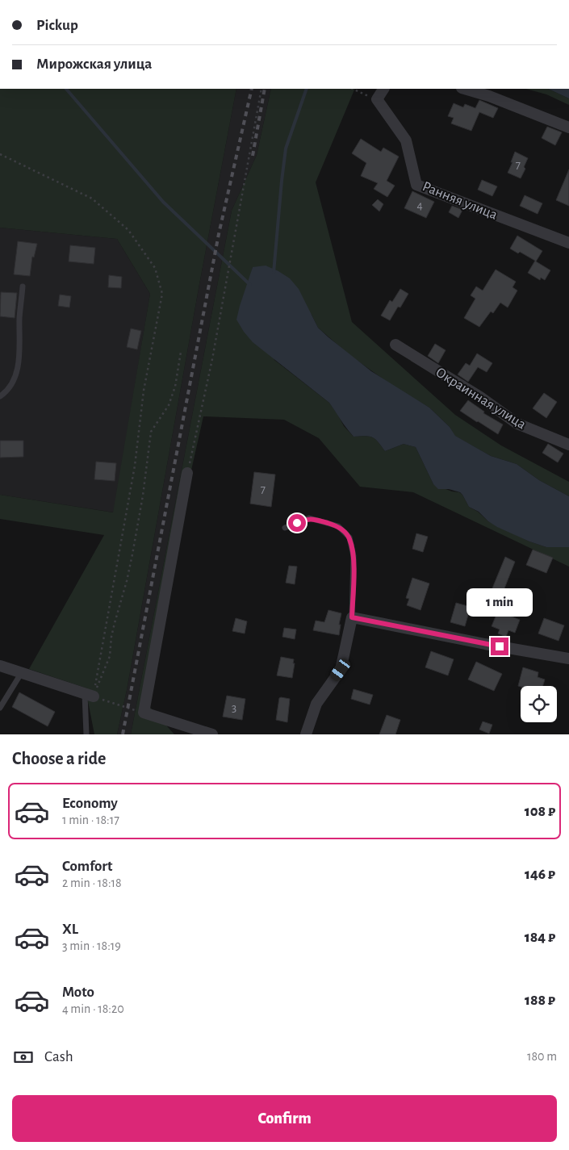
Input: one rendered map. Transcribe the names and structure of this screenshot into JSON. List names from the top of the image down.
{
  "streets": {
    "street": ["Ранняя улица", "Окраинная улица"]
  },
  "house_numbers": [
    "7",
    "4",
    "7",
    "3"
  ],
  "page": {
    "banner": ["Pickup", "Мирожская улица"],
    "bubble": "1 min",
    "heading": "Choose a ride",
    "list": [
      {
        "name": "Economy",
        "note": "1 min · 18:17",
        "value": "108 ₽"
      },
      {
        "name": "Comfort",
        "note": "2 min · 18:18",
        "value": "146 ₽"
      },
      {
        "name": "XL",
        "note": "3 min · 18:19",
        "value": "184 ₽"
      },
      {
        "name": "Moto",
        "note": "4 min · 18:20",
        "value": "188 ₽"
      }
    ],
    "pay": ["Cash", "180 m"],
    "buttons": "Confirm"
  }
}
